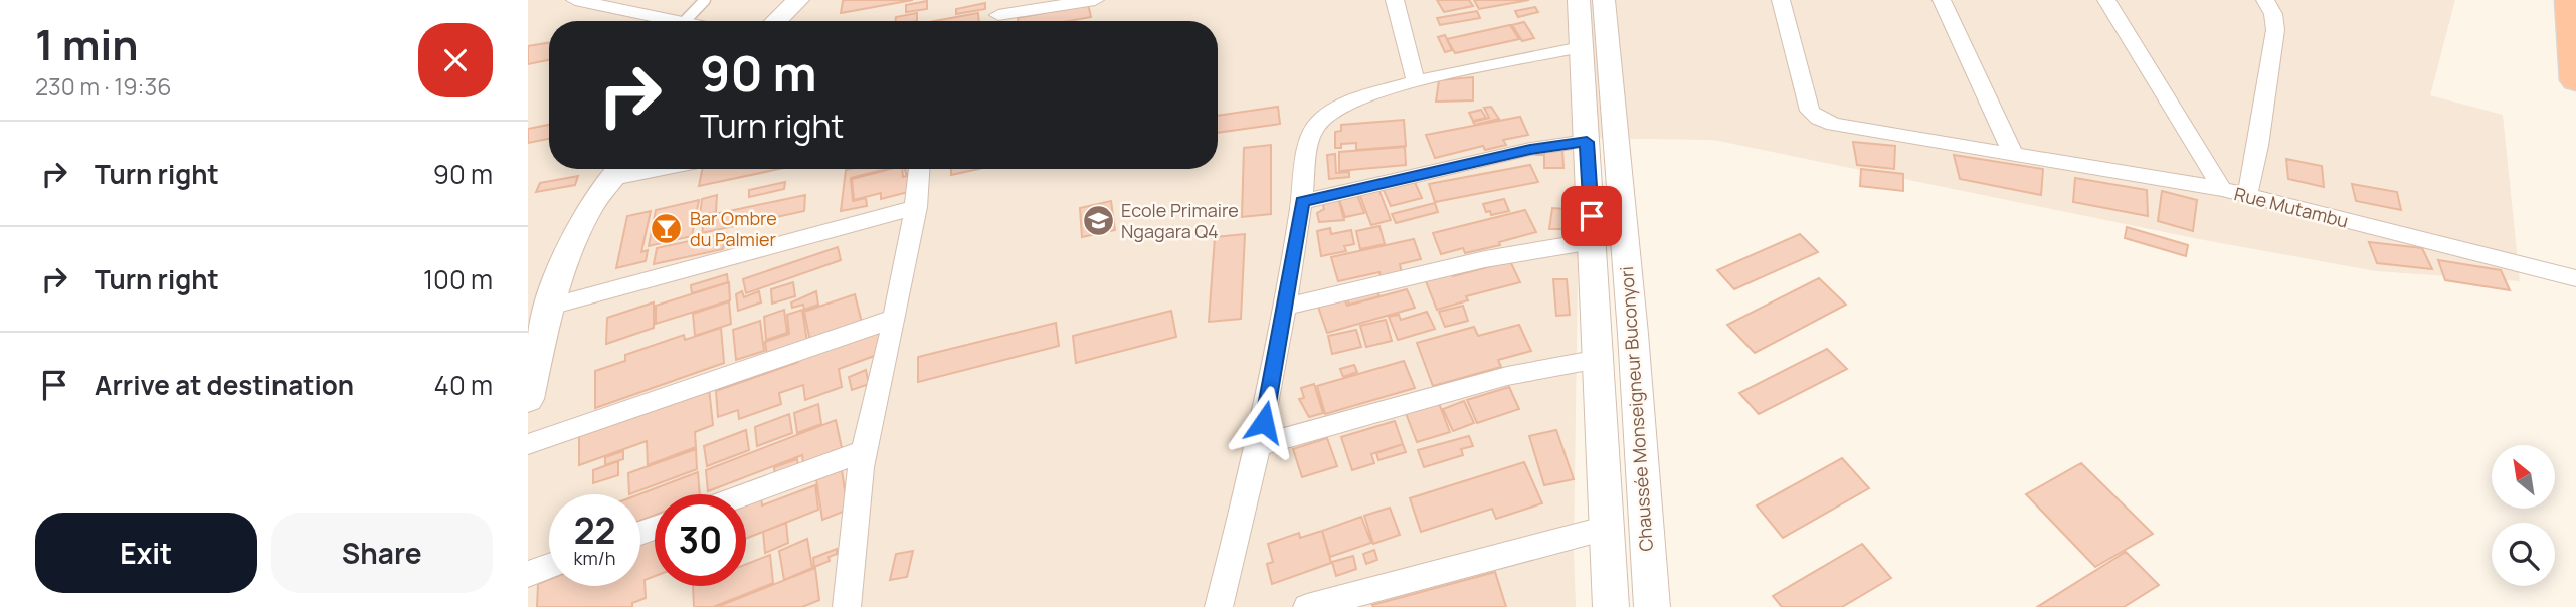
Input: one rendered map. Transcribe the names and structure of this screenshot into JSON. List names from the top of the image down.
{
  "streets": {
    "street": ["Rue Mutambu", "Chaussée Monseigneur Buconyori"]
  },
  "places": {
    "school or university": ["Ecole Primaire Ngagara Q4"],
    "bar": ["Bar Ombre du Palmier"]
  },
  "north": "top left",
  "page": {
    "heading": ["1 min", "230 m · 19:36"],
    "turn": ["90 m", "Turn right"],
    "list": [
      {
        "name": "Turn right",
        "value": "90 m"
      },
      {
        "name": "Turn right",
        "value": "100 m"
      },
      {
        "name": "Arrive at destination",
        "value": "40 m"
      }
    ],
    "speed": "22 km/h",
    "limit": "30",
    "buttons": ["Exit", "Share"]
  }
}
